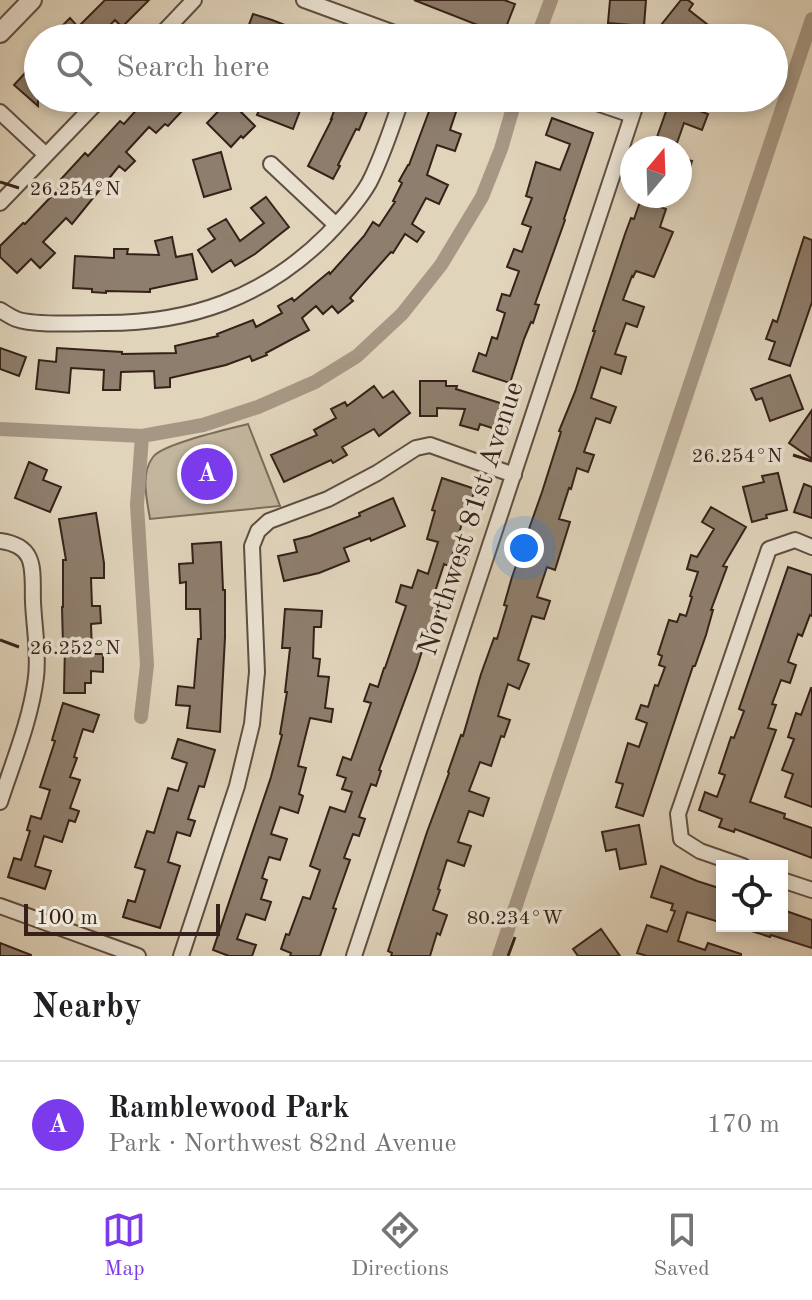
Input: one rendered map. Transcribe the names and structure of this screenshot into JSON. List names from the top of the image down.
{
  "streets": {
    "street": ["Northwest 81st Avenue"]
  },
  "scale_bar": "100 m",
  "north": "top",
  "page": {
    "search": "Search here",
    "pins": "A",
    "scale": "100 m",
    "heading": "Nearby",
    "list": [
      {
        "mark": "A",
        "name": "Ramblewood Park",
        "note": "Park · Northwest 82nd Avenue",
        "value": "170 m"
      }
    ],
    "nav": ["Map", "Directions", "Saved"]
  },
  "coordinates": ["26.254°N", "26.252°N", "80.234°W"]
}
